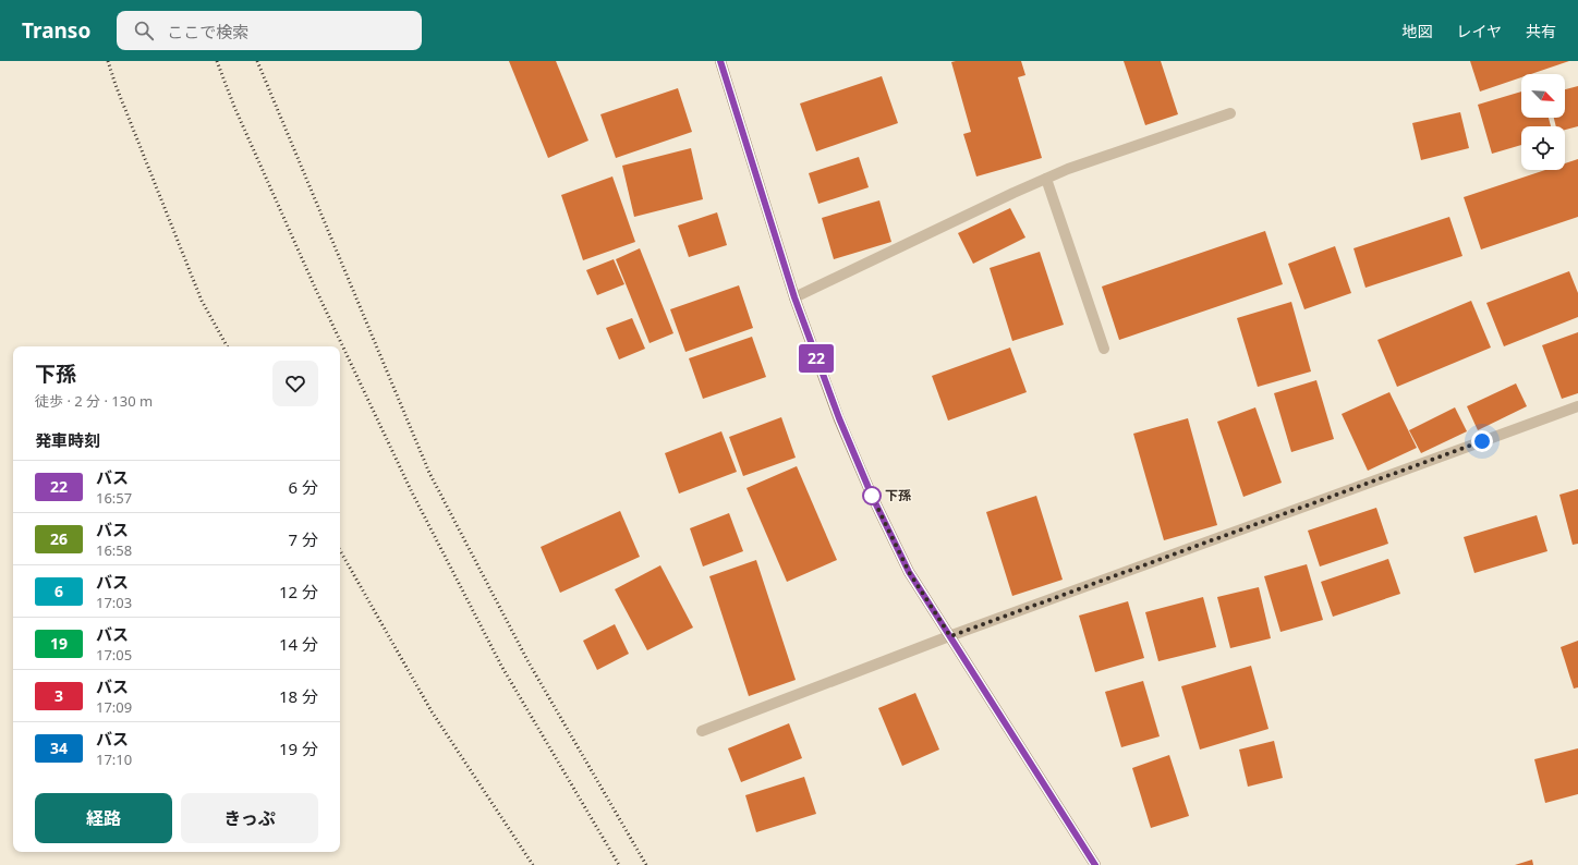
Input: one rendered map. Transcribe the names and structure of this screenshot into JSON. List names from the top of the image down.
{
  "places": ["下孫"],
  "lines": ["bus line 22"],
  "north": "bottom right",
  "page": {
    "header": "Transo",
    "search": "ここで検索",
    "nav": ["地図", "レイヤ", "共有"],
    "on_map": "22",
    "heading": [
      ["下孫", "徒歩 · 2 分 · 130 m"],
      "発車時刻"
    ],
    "list": [
      {
        "mark": "22",
        "name": "バス",
        "note": "16:57",
        "value": "6 分"
      },
      {
        "mark": "26",
        "name": "バス",
        "note": "16:58",
        "value": "7 分"
      },
      {
        "mark": "6",
        "name": "バス",
        "note": "17:03",
        "value": "12 分"
      },
      {
        "mark": "19",
        "name": "バス",
        "note": "17:05",
        "value": "14 分"
      },
      {
        "mark": "3",
        "name": "バス",
        "note": "17:09",
        "value": "18 分"
      },
      {
        "mark": "34",
        "name": "バス",
        "note": "17:10",
        "value": "19 分"
      }
    ],
    "buttons": ["経路", "きっぷ"]
  }
}
